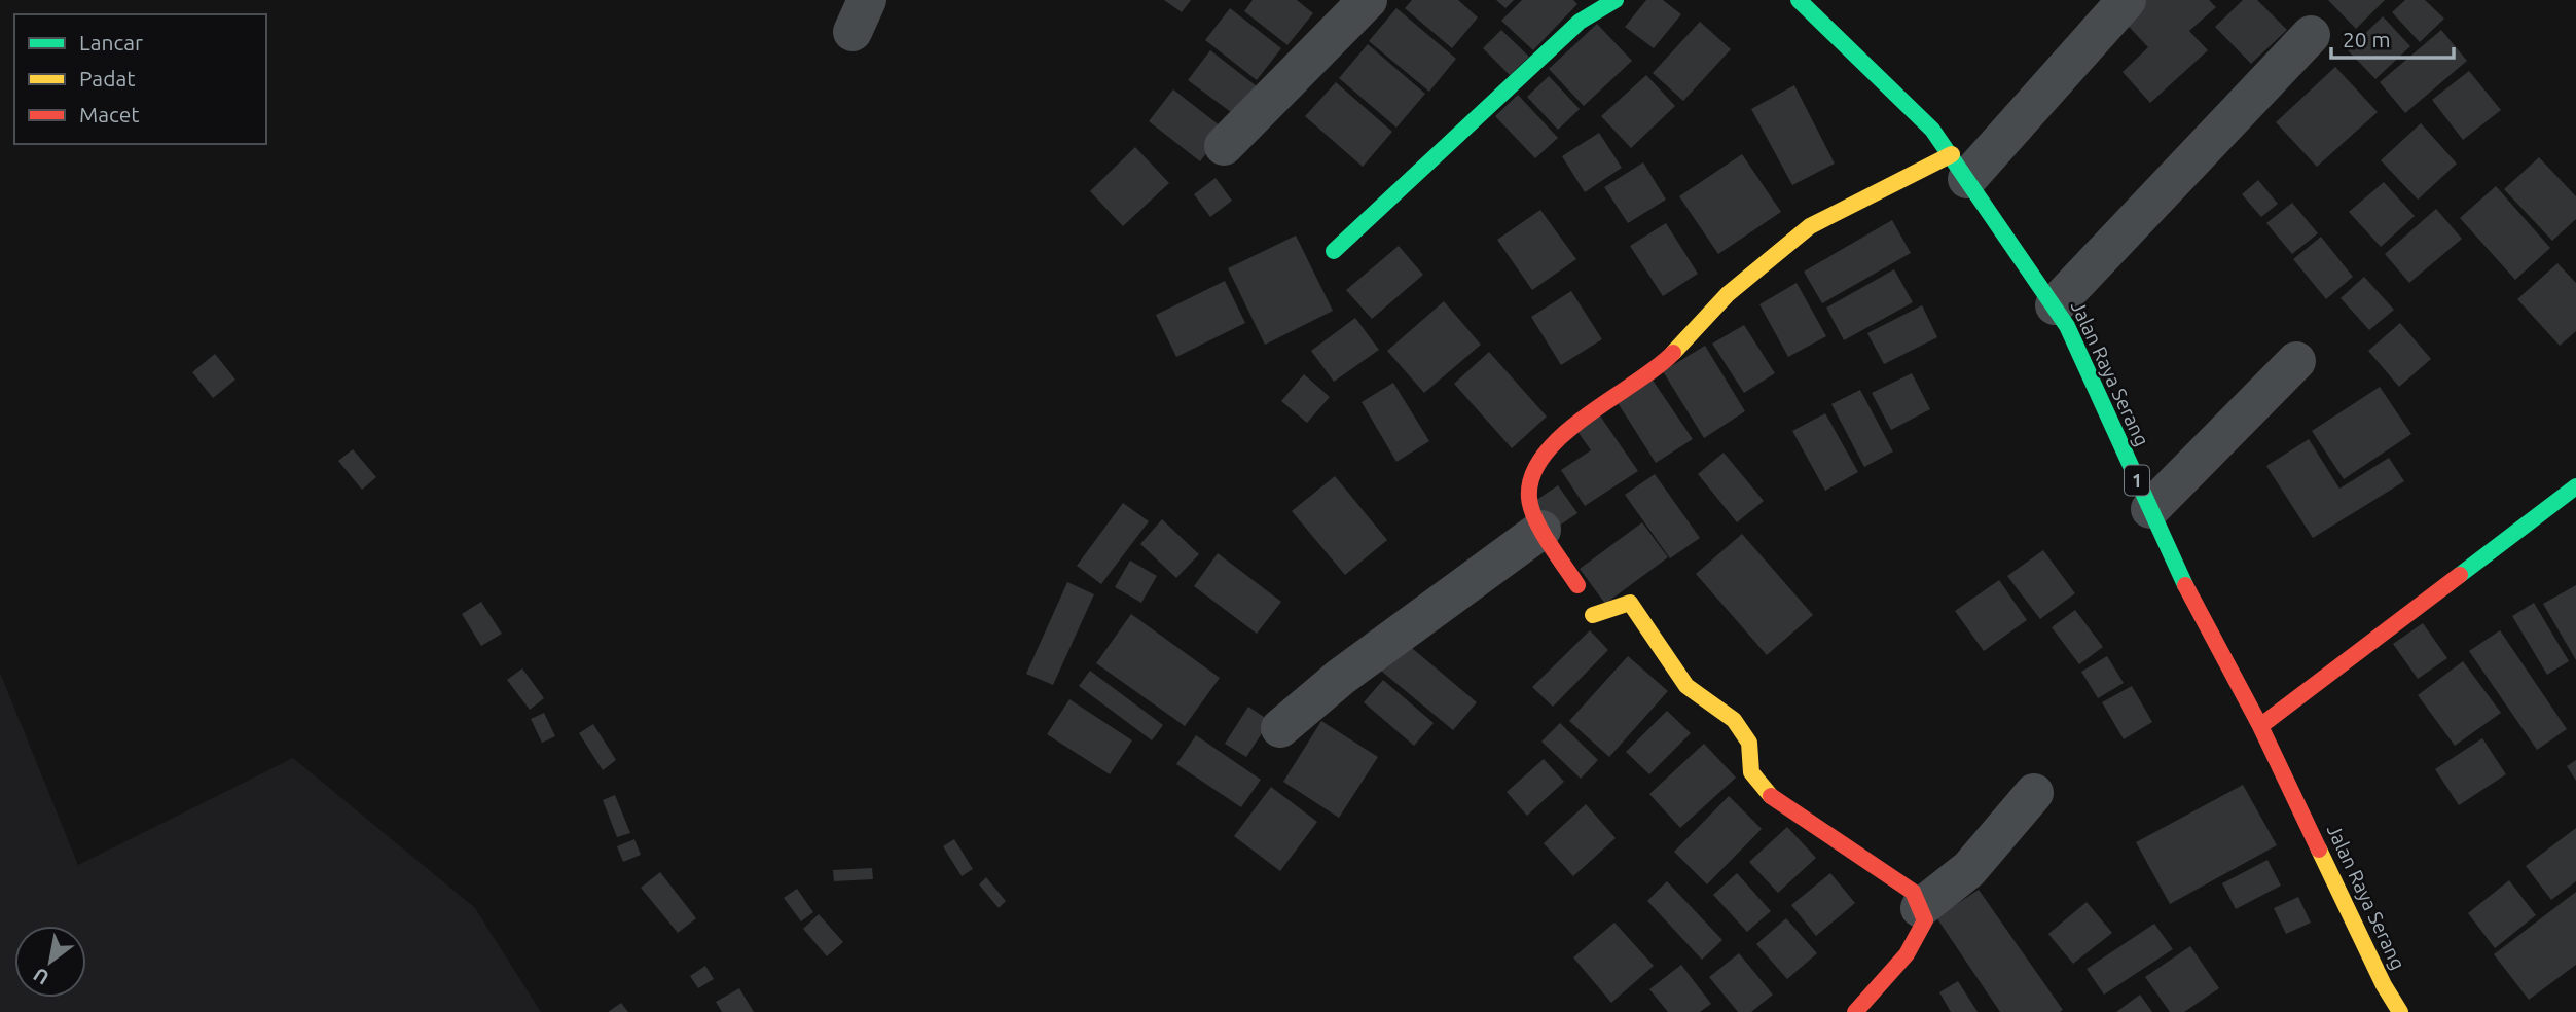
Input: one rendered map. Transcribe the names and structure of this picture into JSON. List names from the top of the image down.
{
  "streets": {
    "main road": ["Jalan Raya Serang", "1"]
  },
  "legend": ["Lancar", "Padat", "Macet"],
  "scale_bar": "20 m",
  "north": "bottom left"
}
